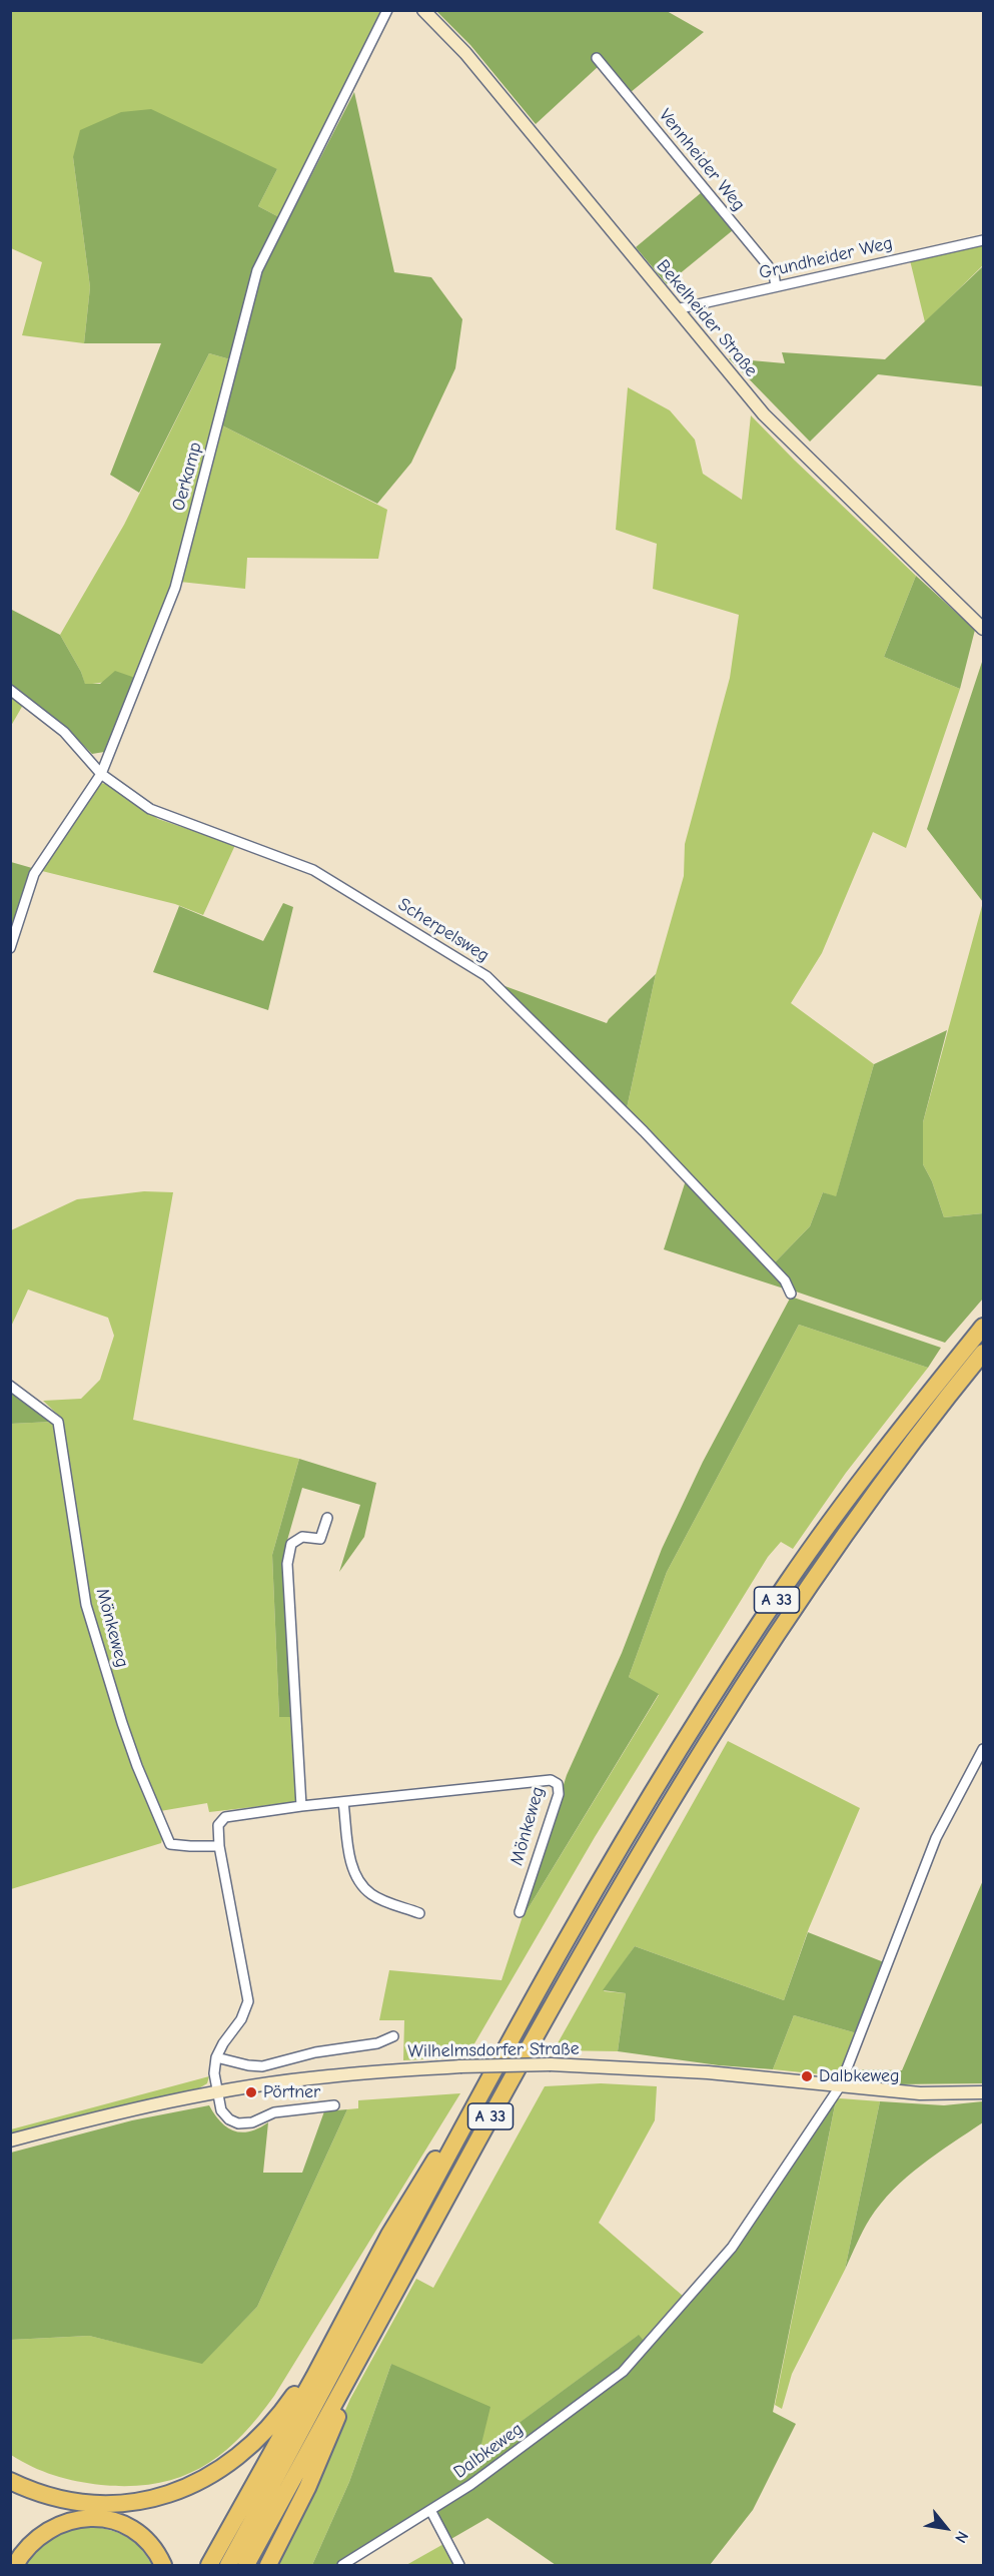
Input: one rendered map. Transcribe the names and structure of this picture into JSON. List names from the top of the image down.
{
  "streets": {
    "highway": ["A 33"],
    "street": [
      "Vennheider Weg",
      "Grundheider Weg",
      "Bekelheider Straße",
      "Oerkamp",
      "Scherpelsweg",
      "Mönkeweg",
      "Wilhelmsdorfer Straße",
      "Dalbkeweg"
    ]
  },
  "crossings": [
    ["Vennheider Weg", "Grundheider Weg"],
    ["Grundheider Weg", "Bekelheider Straße"],
    ["Oerkamp", "Scherpelsweg"],
    ["Wilhelmsdorfer Straße", "Dalbkeweg"]
  ],
  "places": ["Dalbkeweg", "Pörtner"],
  "north": "bottom right"
}
